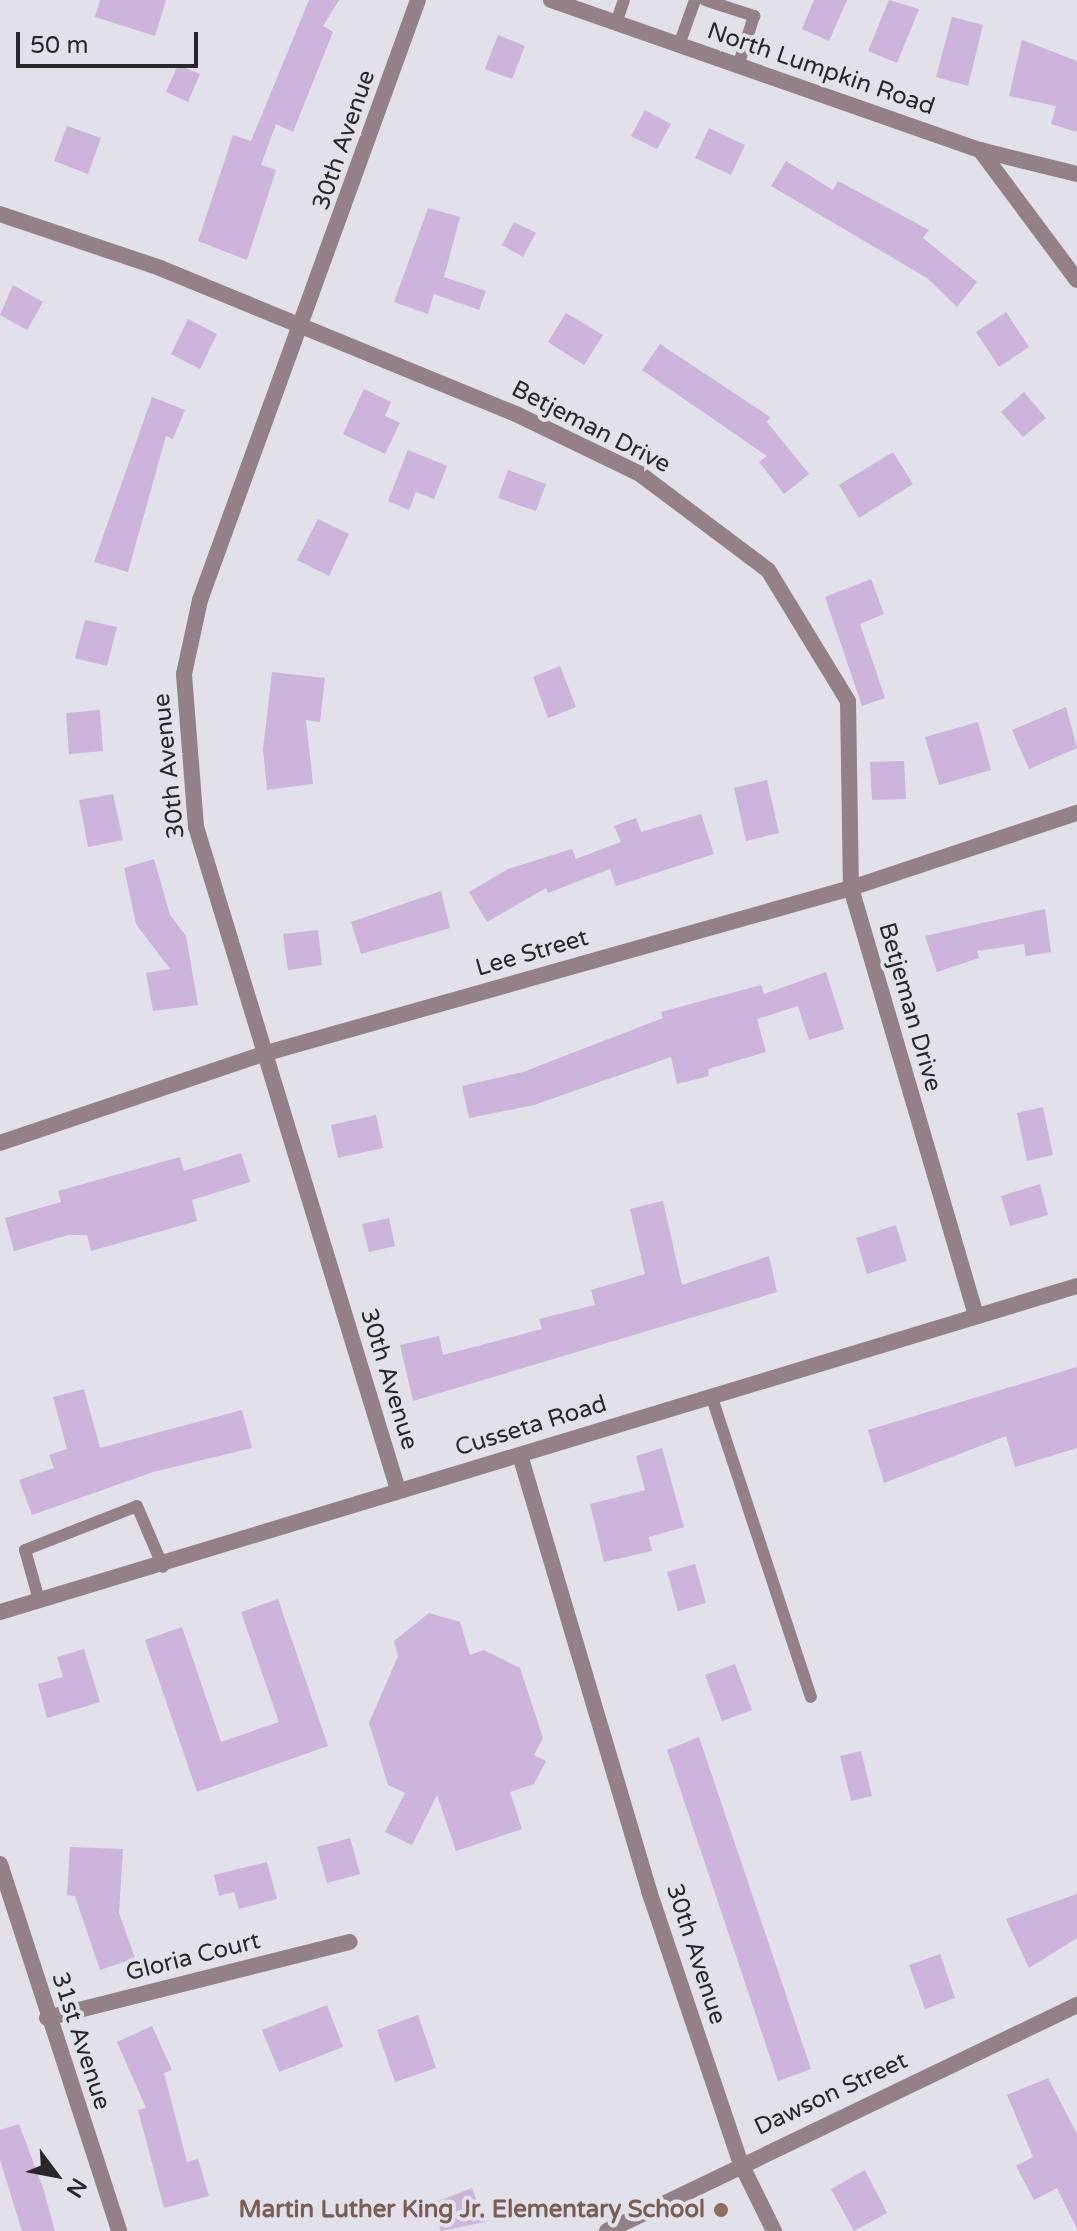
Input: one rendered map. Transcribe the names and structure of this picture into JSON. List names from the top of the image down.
{
  "streets": {
    "street": [
      "North Lumpkin Road",
      "30th Avenue",
      "Betjeman Drive",
      "Lee Street",
      "Cusseta Road",
      "Gloria Court",
      "31st Avenue",
      "Dawson Street"
    ]
  },
  "crossings": [
    ["30th Avenue", "Betjeman Drive"],
    ["30th Avenue", "Lee Street"],
    ["30th Avenue", "Cusseta Road"],
    ["30th Avenue", "Dawson Street"],
    ["Betjeman Drive", "Lee Street"],
    ["Betjeman Drive", "Cusseta Road"],
    ["Gloria Court", "31st Avenue"]
  ],
  "places": ["Martin Luther King Jr. Elementary School"],
  "scale_bar": "50 m",
  "north": "bottom right"
}
